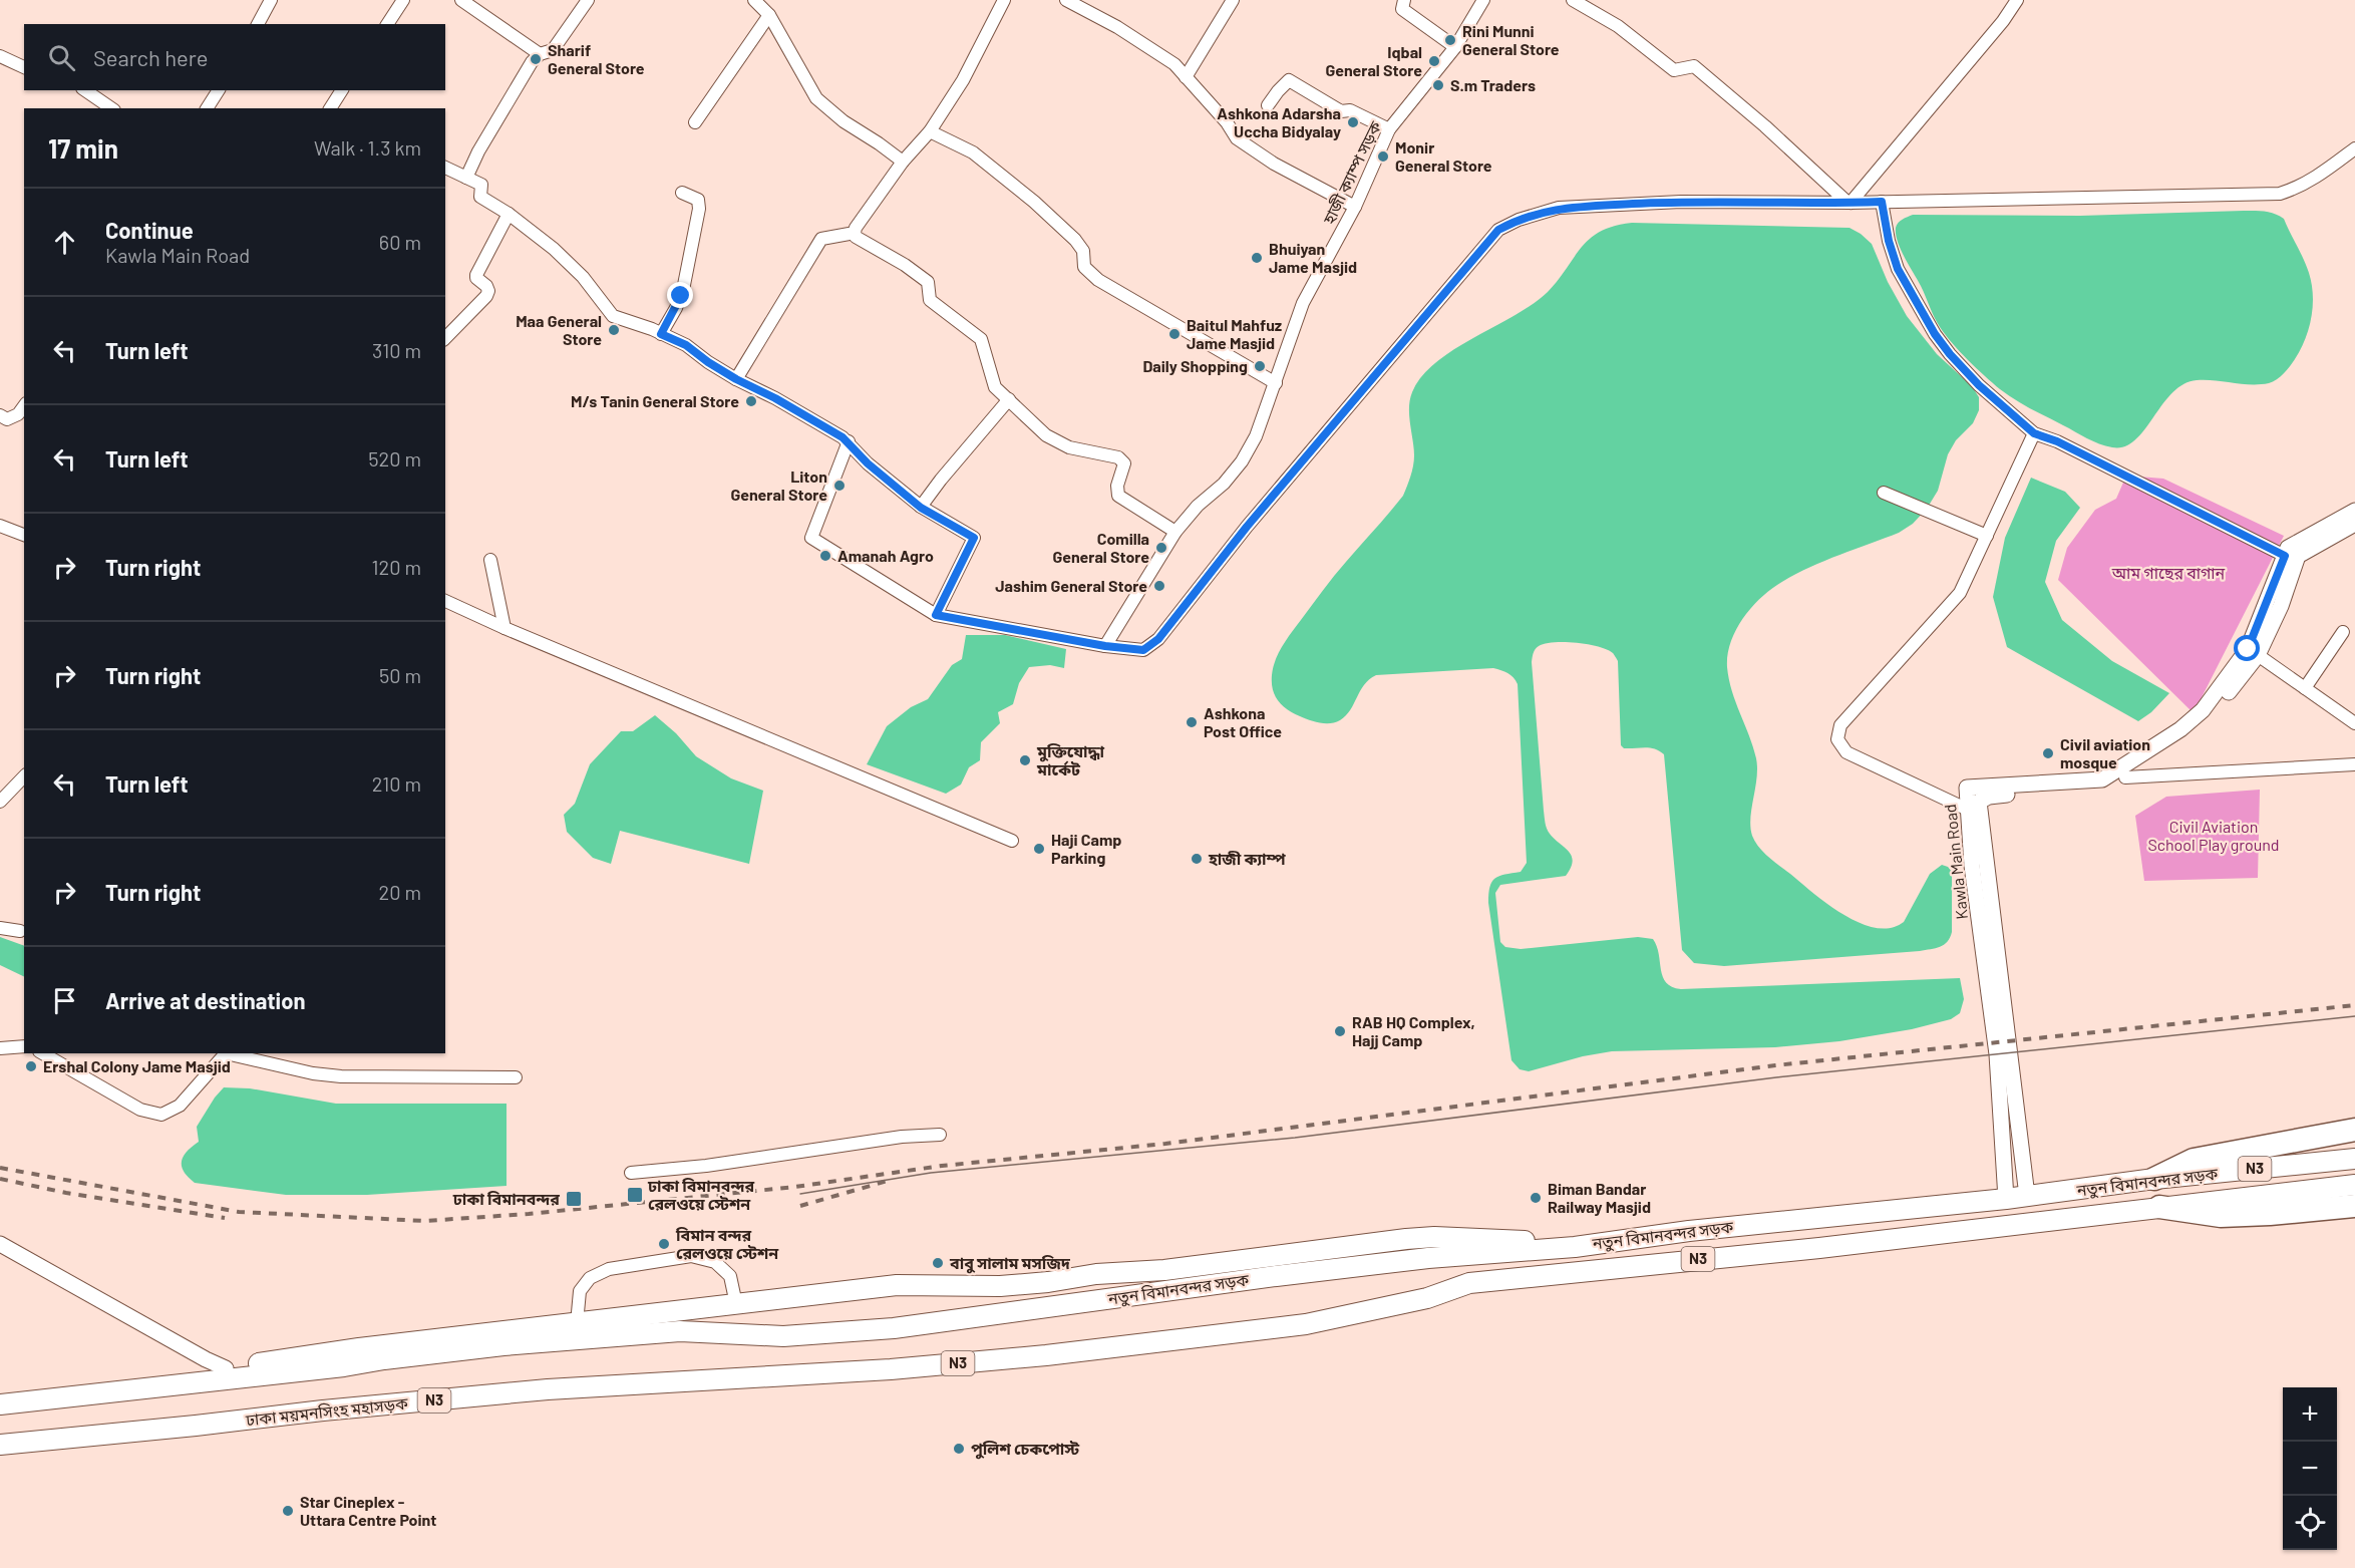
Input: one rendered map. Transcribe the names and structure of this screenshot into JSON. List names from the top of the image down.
{
  "streets": {
    "highway": ["N3", "নতুন বিমানবন্দর সড়ক", "ঢাকা ময়মনসিংহ মহাসড়ক"],
    "street": ["হাজী ক্যাম্প সড়ক", "Kawla Main Road"]
  },
  "crossings": [
    ["Kawla Main Road", "নতুন বিমানবন্দর সড়ক"],
    ["N3", "নতুন বিমানবন্দর সড়ক"],
    ["নতুন বিমানবন্দর সড়ক", "ঢাকা ময়মনসিংহ মহাসড়ক"]
  ],
  "parks": ["আম গাছের বাগান", "Civil Aviation School Play ground"],
  "places": {
    "other": [
      "Rini Munni General Store",
      "Sharif General Store",
      "Iqbal General Store",
      "S.m Traders",
      "Ashkona Adarsha Uccha Bidyalay",
      "Monir General Store",
      "Bhuiyan Jame Masjid",
      "Maa General Store",
      "Baitul Mahfuz Jame Masjid",
      "Daily Shopping",
      "M/s Tanin General Store",
      "Liton General Store",
      "Comilla General Store",
      "Amanah Agro",
      "Jashim General Store",
      "Ashkona Post Office",
      "Civil aviation mosque",
      "মুক্তিযোদ্ধা মার্কেট",
      "Haji Camp Parking",
      "হাজী ক্যাম্প",
      "RAB HQ Complex, Hajj Camp",
      "Ershal Colony Jame Masjid",
      "Biman Bandar Railway Masjid",
      "বিমান বন্দর রেলওয়ে স্টেশন",
      "বাবু সালাম মসজিদ",
      "পুলিশ চেকপোস্ট",
      "Star Cineplex - Uttara Centre Point"
    ],
    "transit": ["ঢাকা বিমানবন্দর রেলওয়ে স্টেশন", "ঢাকা বিমানবন্দর"]
  },
  "page": {
    "search": "Search here",
    "heading": ["17 min", "Walk · 1.3 km"],
    "list": [
      ["Continue", "Kawla Main Road", "60 m"],
      ["Turn left", "310 m"],
      ["Turn left", "520 m"],
      ["Turn right", "120 m"],
      ["Turn right", "50 m"],
      ["Turn left", "210 m"],
      ["Turn right", "20 m"],
      "Arrive at destination"
    ],
    "map_buttons": ["+", "−"]
  }
}
